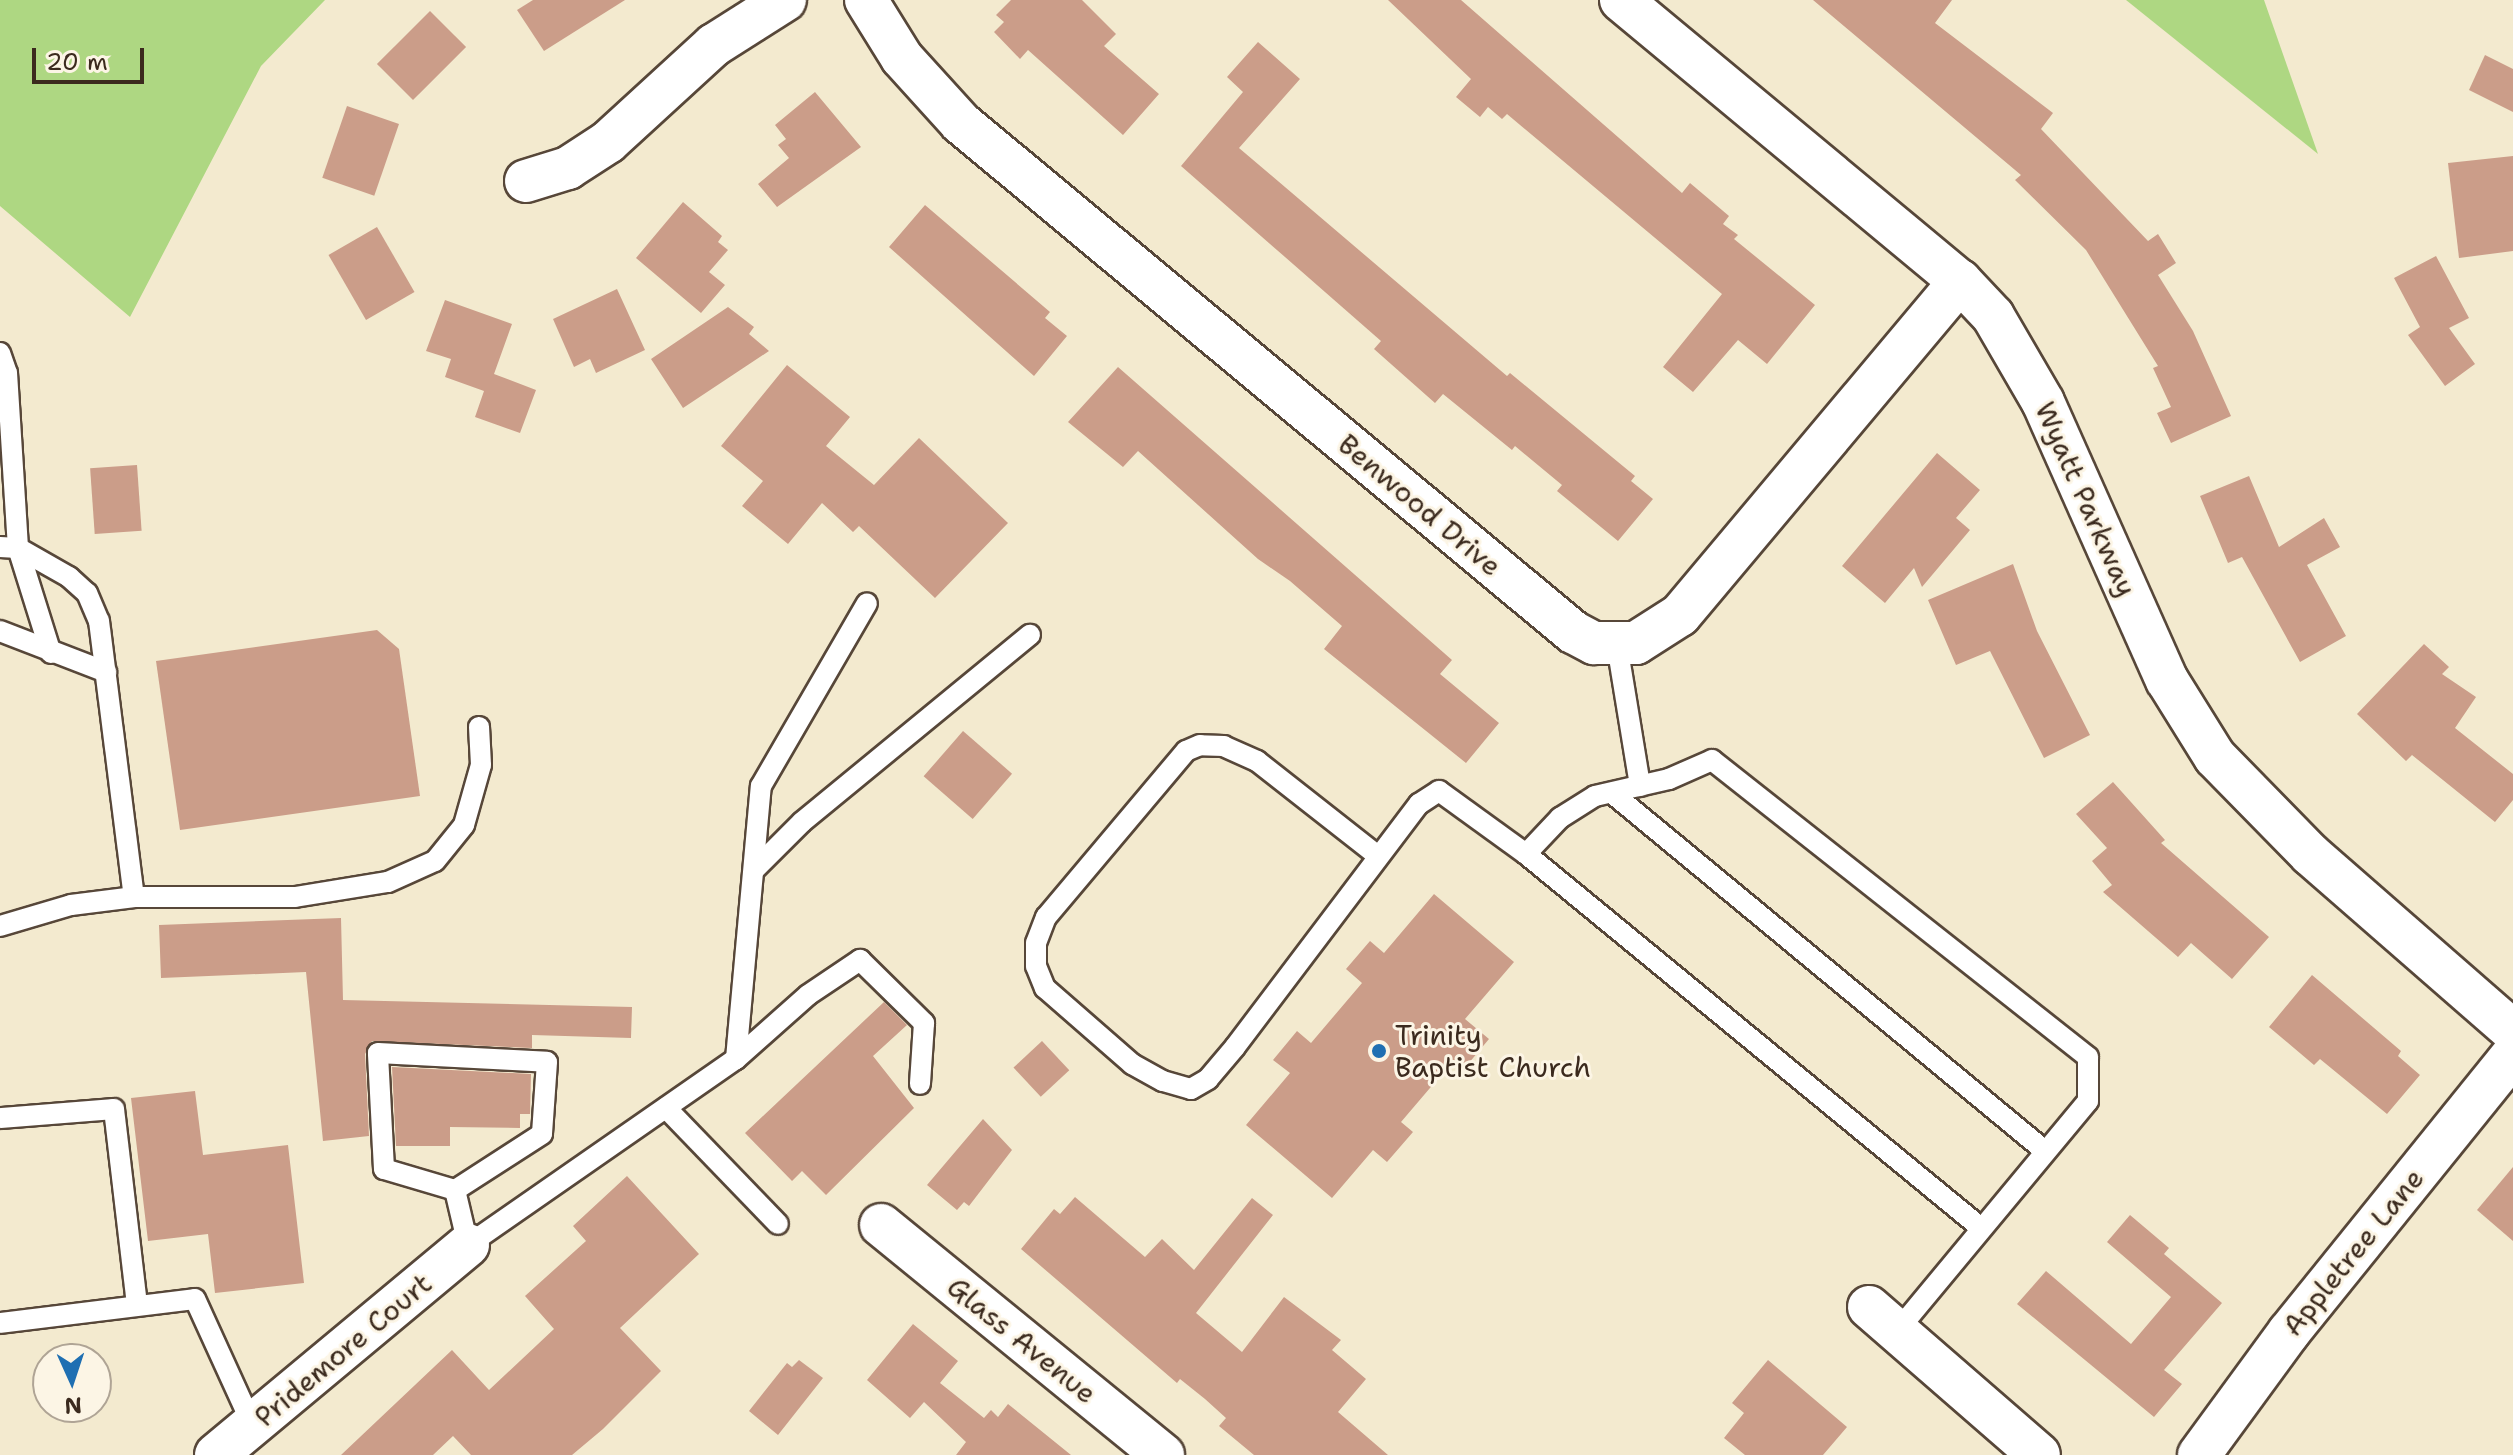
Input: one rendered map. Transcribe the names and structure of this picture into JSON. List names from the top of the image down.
{
  "streets": {
    "street": [
      "Wyatt Parkway",
      "Benwood Drive",
      "Appletree Lane",
      "Glass Avenue",
      "Pridemore Court"
    ]
  },
  "places": ["Trinity Baptist Church"],
  "scale_bar": "20 m",
  "north": "bottom"
}
